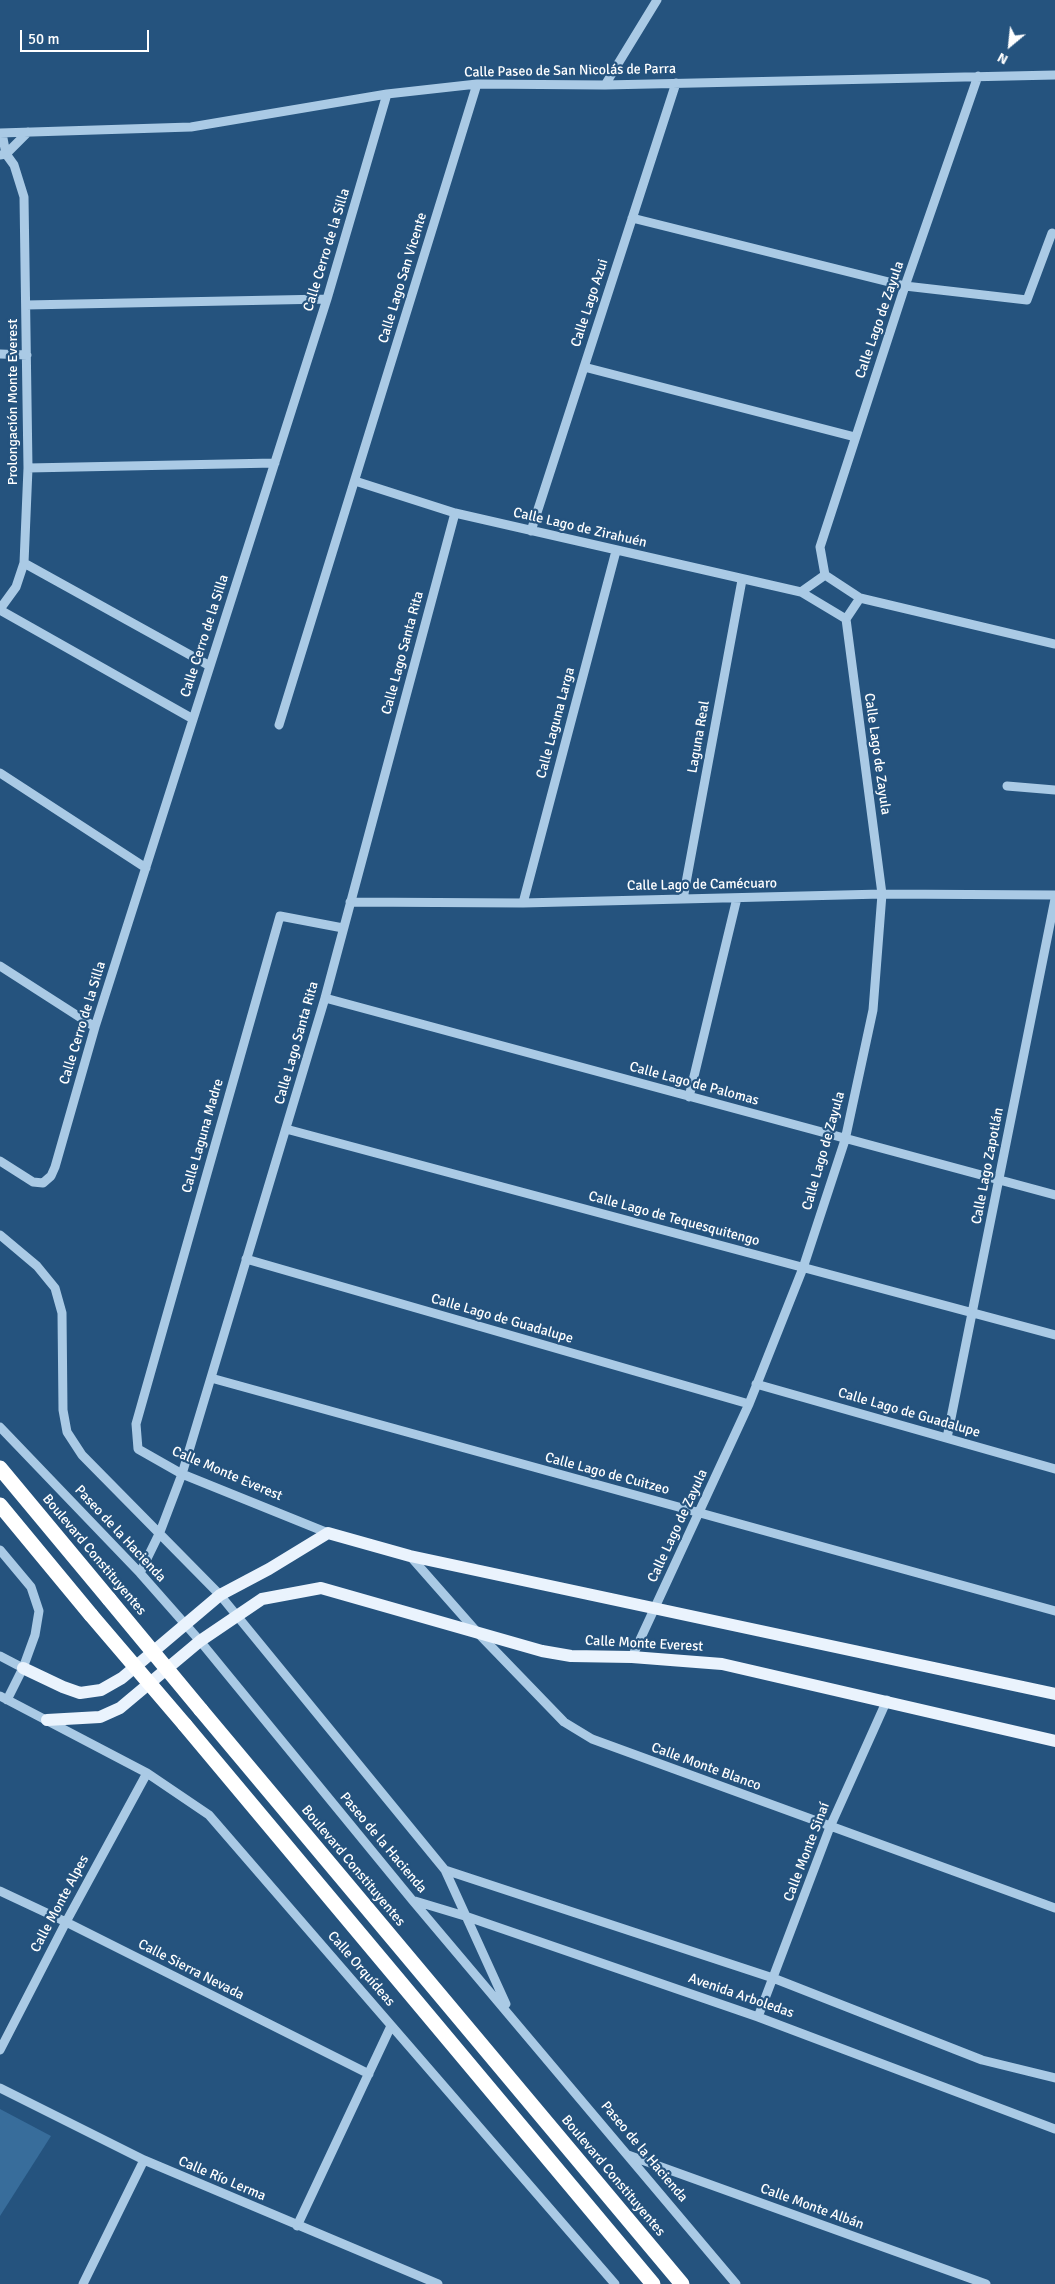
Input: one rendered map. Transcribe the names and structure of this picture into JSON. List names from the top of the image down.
{
  "streets": {
    "highway": ["Boulevard Constituyentes"],
    "main road": ["Calle Monte Everest"],
    "street": [
      "Calle Paseo de San Nicolás de Parra",
      "Calle Cerro de la Silla",
      "Calle Lago San Vicente",
      "Calle Lago Azui",
      "Calle Lago de Zayula",
      "Prolongación Monte Everest",
      "Calle Lago de Zirahuén",
      "Calle Lago Santa Rita",
      "Calle Laguna Larga",
      "Laguna Real",
      "Calle Lago de Camécuaro",
      "Calle Lago de Palomas",
      "Calle Laguna Madre",
      "Calle Lago Zapotlán",
      "Calle Lago de Tequesquitengo",
      "Calle Lago de Guadalupe",
      "Calle Lago de Cuitzeo",
      "Paseo de la Hacienda",
      "Calle Monte Blanco",
      "Calle Monte Sinaí",
      "Calle Monte Alpes",
      "Calle Orquídeas",
      "Calle Sierra Nevada",
      "Avenida Arboledas",
      "Calle Río Lerma",
      "Calle Monte Albán"
    ]
  },
  "crossings": [
    ["Calle Paseo de San Nicolás de Parra", "Calle Cerro de la Silla"],
    ["Calle Paseo de San Nicolás de Parra", "Calle Lago San Vicente"],
    ["Calle Paseo de San Nicolás de Parra", "Calle Lago Azui"],
    ["Calle Paseo de San Nicolás de Parra", "Calle Lago de Zayula"],
    ["Calle Paseo de San Nicolás de Parra", "Prolongación Monte Everest"],
    ["Calle Lago San Vicente", "Calle Lago de Zirahuén"],
    ["Calle Lago Azui", "Calle Lago de Zirahuén"],
    ["Calle Lago de Zayula", "Calle Lago de Zirahuén"],
    ["Calle Lago de Zayula", "Calle Lago de Camécuaro"],
    ["Calle Lago de Zayula", "Calle Lago de Palomas"],
    ["Calle Lago de Zayula", "Calle Lago de Tequesquitengo"],
    ["Calle Lago de Zayula", "Calle Lago de Guadalupe"],
    ["Calle Lago de Zayula", "Calle Monte Everest"],
    ["Calle Lago de Zayula", "Calle Lago de Cuitzeo"],
    ["Calle Lago de Zirahuén", "Calle Lago Santa Rita"],
    ["Calle Lago de Zirahuén", "Calle Laguna Larga"],
    ["Calle Lago de Zirahuén", "Laguna Real"],
    ["Calle Lago Santa Rita", "Calle Lago de Camécuaro"],
    ["Calle Lago Santa Rita", "Calle Lago de Palomas"],
    ["Calle Lago Santa Rita", "Calle Laguna Madre"],
    ["Calle Lago Santa Rita", "Calle Lago de Tequesquitengo"],
    ["Calle Lago Santa Rita", "Calle Lago de Guadalupe"],
    ["Calle Lago Santa Rita", "Calle Monte Everest"],
    ["Calle Lago Santa Rita", "Calle Lago de Cuitzeo"],
    ["Calle Lago Santa Rita", "Paseo de la Hacienda"],
    ["Calle Laguna Larga", "Calle Lago de Camécuaro"],
    ["Laguna Real", "Calle Lago de Camécuaro"],
    ["Calle Lago de Palomas", "Calle Lago Zapotlán"],
    ["Calle Laguna Madre", "Calle Monte Everest"],
    ["Calle Lago Zapotlán", "Calle Lago de Tequesquitengo"],
    ["Calle Lago Zapotlán", "Calle Lago de Guadalupe"],
    ["Calle Monte Everest", "Paseo de la Hacienda"],
    ["Calle Monte Everest", "Calle Monte Blanco"],
    ["Calle Monte Everest", "Calle Monte Sinaí"],
    ["Calle Monte Everest", "Calle Orquídeas"],
    ["Paseo de la Hacienda", "Avenida Arboledas"],
    ["Paseo de la Hacienda", "Calle Monte Albán"],
    ["Calle Monte Blanco", "Calle Monte Sinaí"],
    ["Calle Monte Sinaí", "Avenida Arboledas"],
    ["Calle Monte Alpes", "Calle Orquídeas"],
    ["Calle Monte Alpes", "Calle Sierra Nevada"]
  ],
  "scale_bar": "50 m",
  "north": "bottom left"
}
